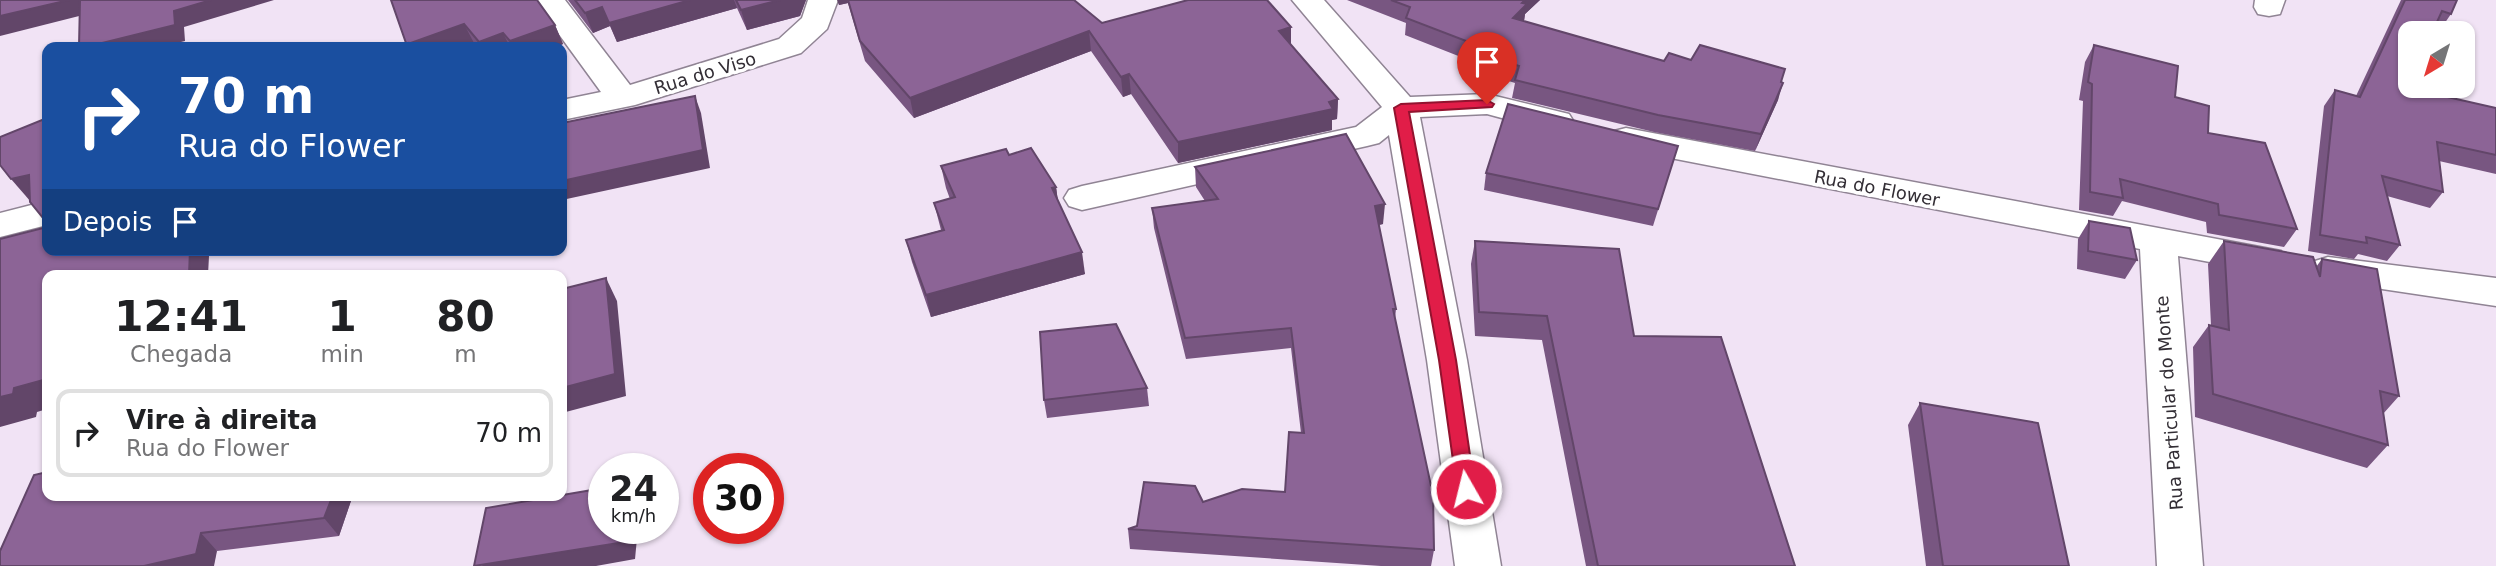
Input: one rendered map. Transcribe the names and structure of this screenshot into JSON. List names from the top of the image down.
{
  "streets": {
    "street": ["Rua do Viso", "Rua do Flower", "Rua Particular do Monte"]
  },
  "crossings": [
    ["Rua do Flower", "Rua Particular do Monte"]
  ],
  "north": "bottom left",
  "page": {
    "turn": ["70 m", "Rua do Flower"],
    "then": "Depois",
    "eta": [
      "12:41",
      "Chegada",
      "1",
      "min",
      "80",
      "m"
    ],
    "list": [
      {
        "name": "Vire à direita",
        "note": "Rua do Flower",
        "value": "70 m"
      }
    ],
    "speed": "24 km/h",
    "limit": "30"
  }
}
